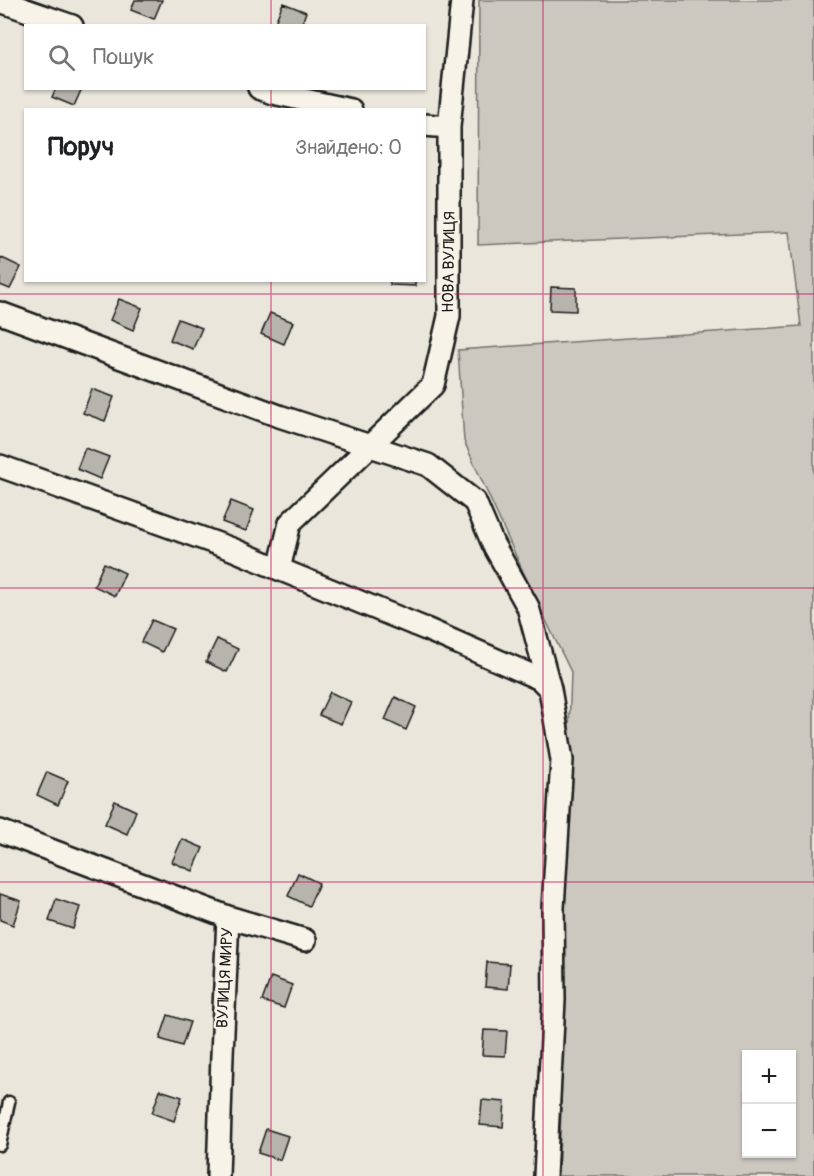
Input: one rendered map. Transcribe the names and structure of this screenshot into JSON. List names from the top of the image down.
{
  "streets": {
    "street": ["НОВА ВУЛИЦЯ", "ВУЛИЦЯ МИРУ"]
  },
  "page": {
    "search": "Пошук",
    "heading": ["Поруч", "Знайдено: 0"],
    "map_buttons": ["+", "−"]
  }
}
